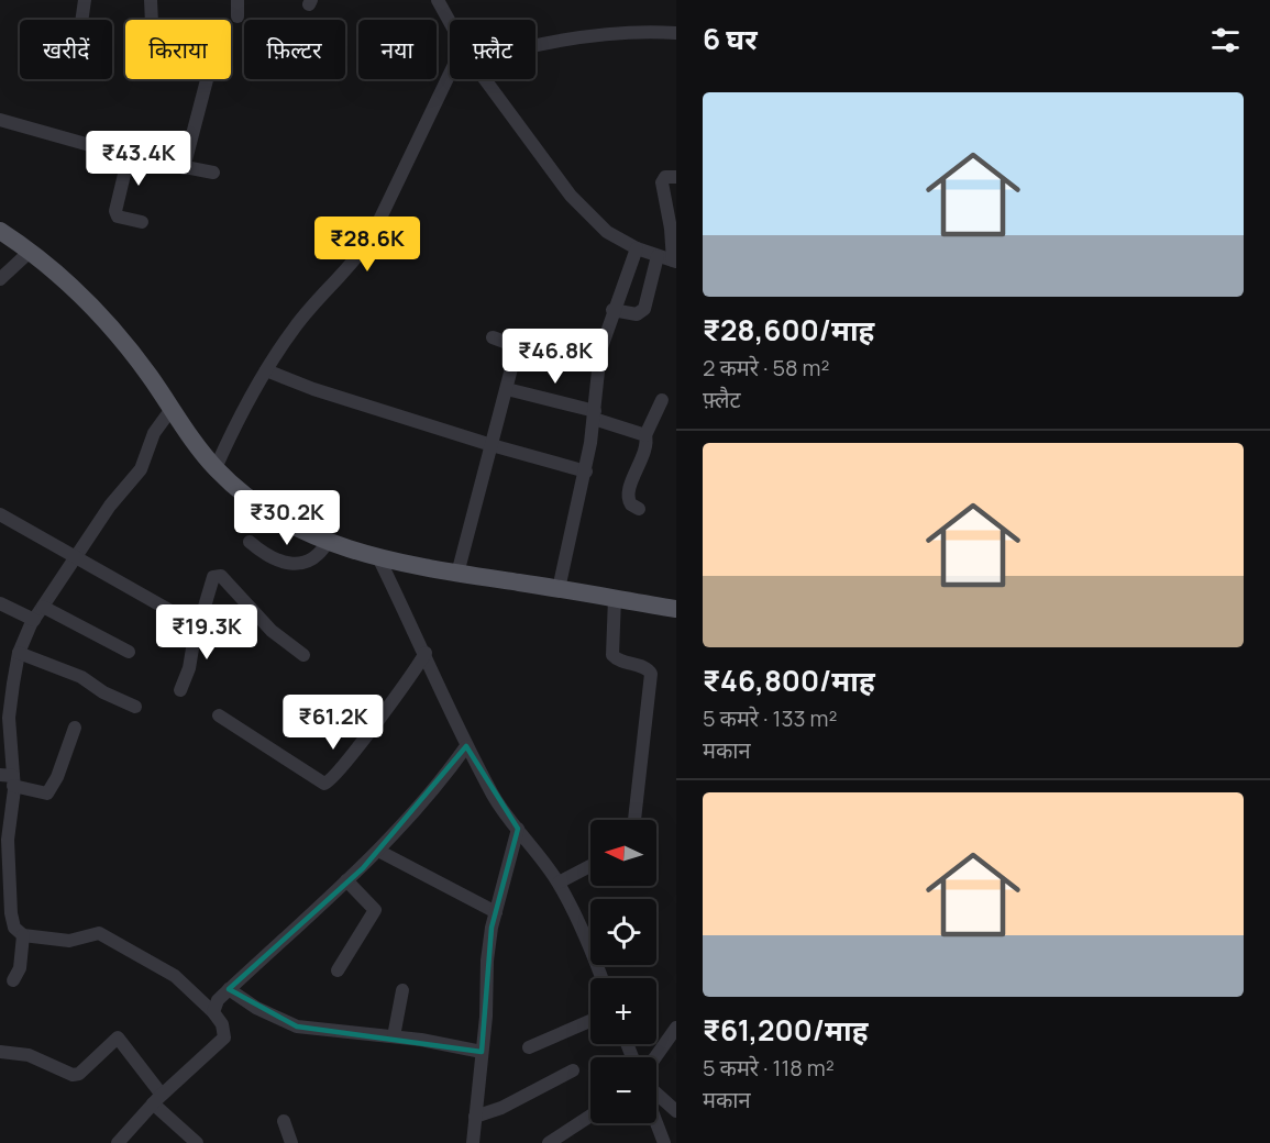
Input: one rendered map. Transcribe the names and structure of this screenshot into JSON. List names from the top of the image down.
{
  "north": "left",
  "page": {
    "heading": "6 घर",
    "chip": [
      "खरीदें",
      "किराया",
      "फ़िल्टर",
      "नया",
      "फ़्लैट"
    ],
    "list": [
      {
        "name": "₹28,600/माह",
        "note": "2 कमरे · 58 m² · फ़्लैट"
      },
      {
        "name": "₹46,800/माह",
        "note": "5 कमरे · 133 m² · मकान"
      },
      {
        "name": "₹61,200/माह",
        "note": "5 कमरे · 118 m² · मकान"
      }
    ],
    "price": [
      "₹43.4K",
      "₹28.6K",
      "₹46.8K",
      "₹30.2K",
      "₹19.3K",
      "₹61.2K"
    ],
    "map_buttons": ["+", "−"]
  }
}
